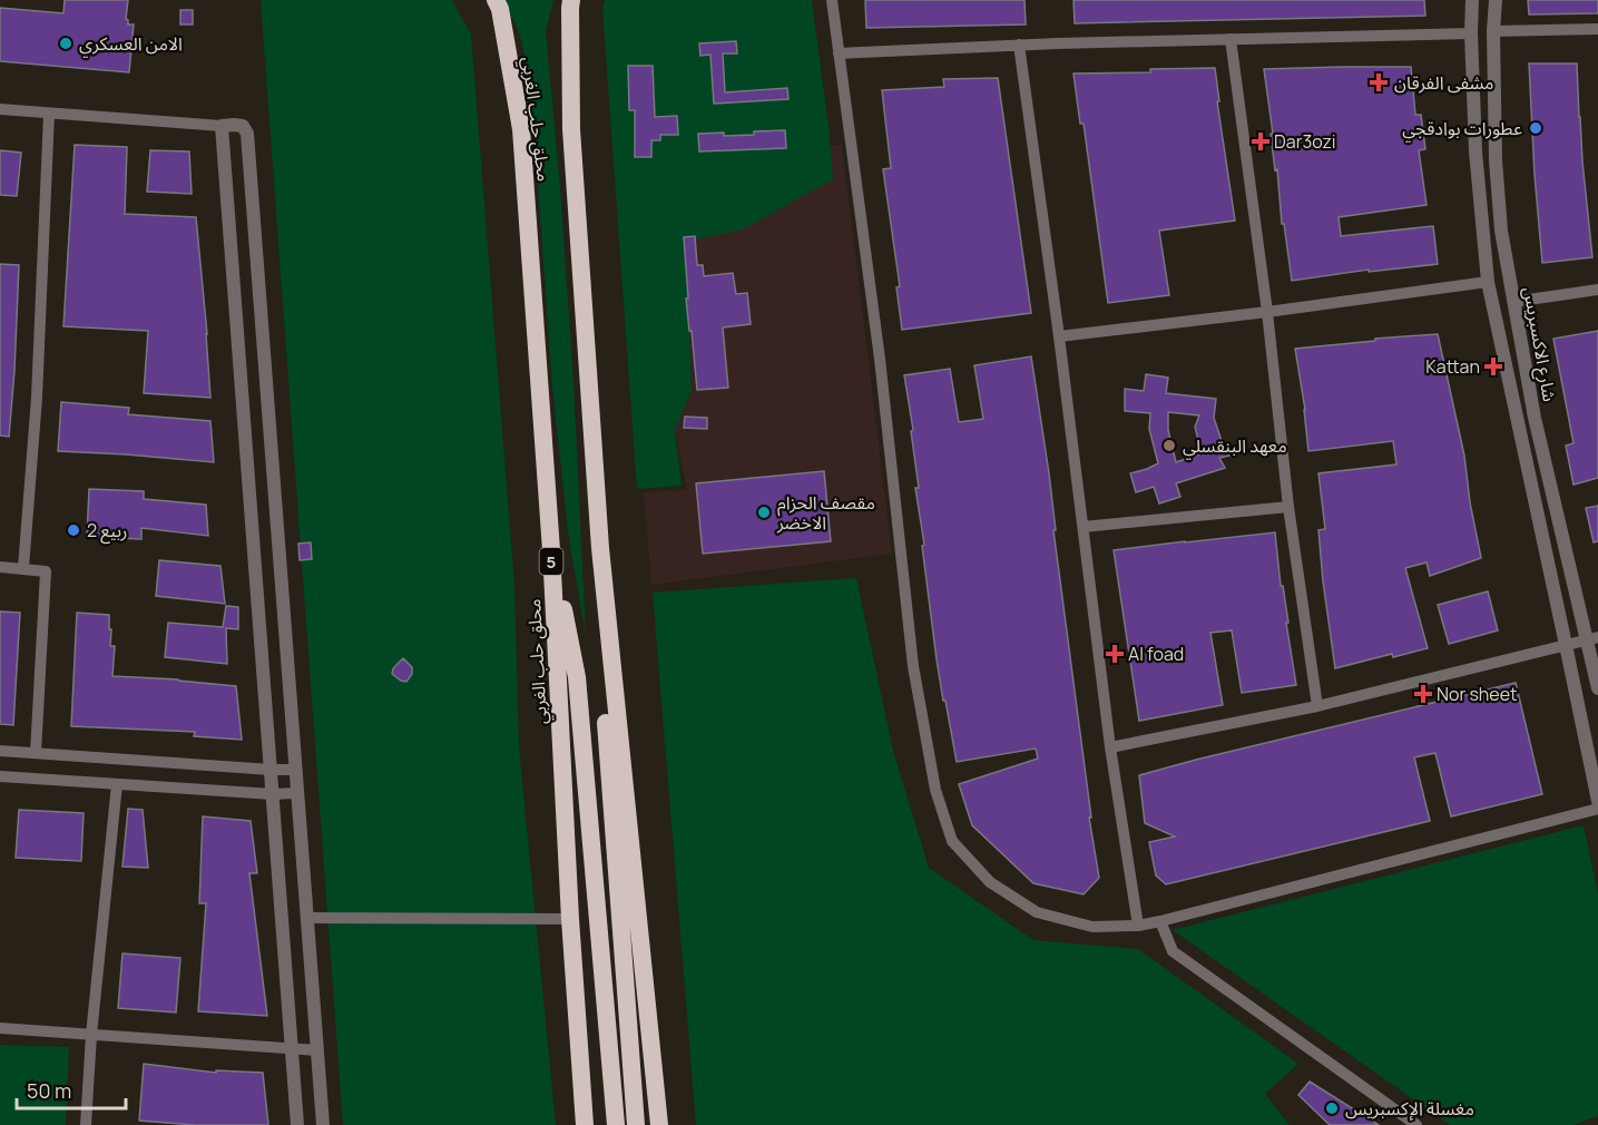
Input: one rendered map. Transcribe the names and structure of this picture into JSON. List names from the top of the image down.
{
  "streets": {
    "highway": ["محلق حلب الغربي", "5"],
    "street": ["شارع الاكسبريس"]
  },
  "places": {
    "other": [
      "الامن العسكري",
      "عطورات بوادقجي",
      "معهد البنقسلي",
      "مقصف الحزام الاخضر",
      "ربيع 2",
      "مغسلة الإكسبريس"
    ],
    "health": [
      "مشفى الفرقان",
      "Dar3ozi",
      "Kattan",
      "Al foad",
      "Nor sheet"
    ]
  },
  "scale_bar": "50 m"
}
